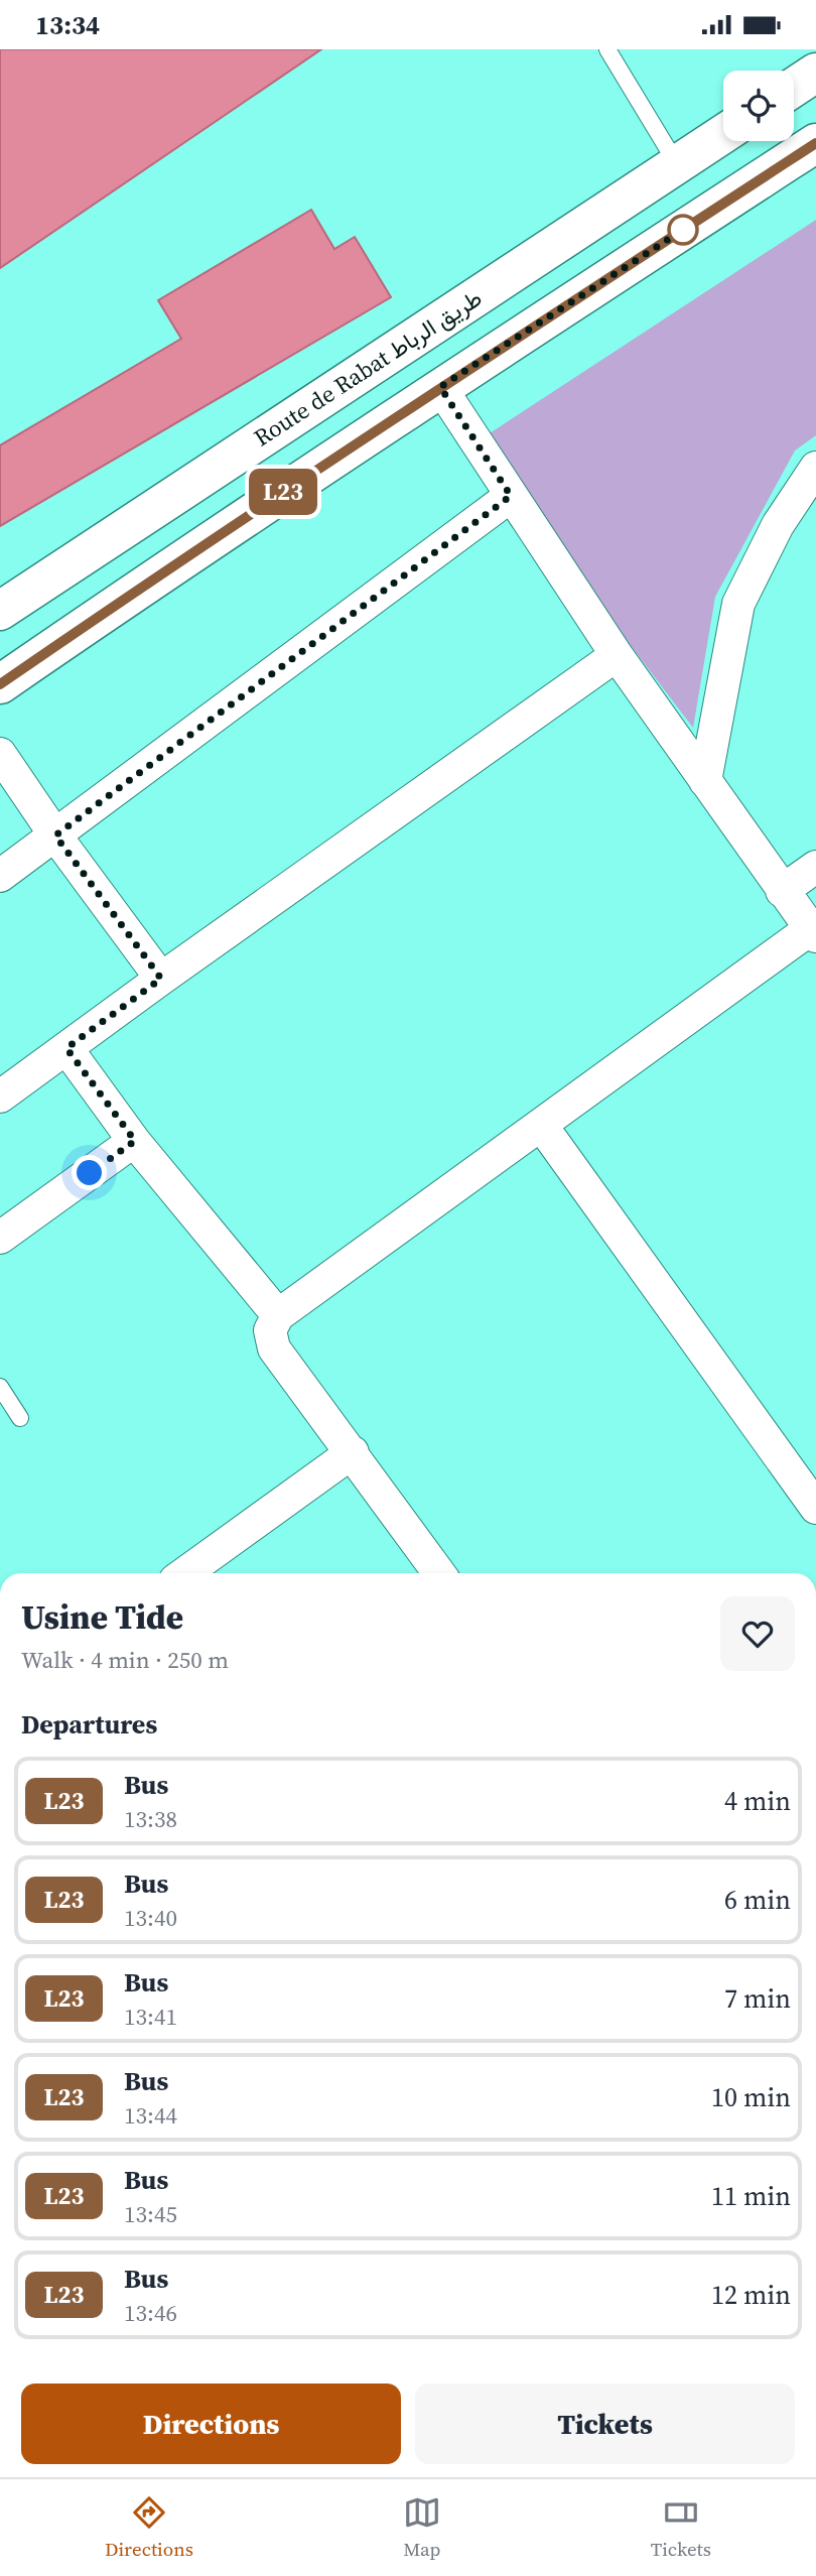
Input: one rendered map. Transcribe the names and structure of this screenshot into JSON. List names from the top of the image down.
{
  "streets": {
    "main road": ["Route de Rabat طريق الرباط"]
  },
  "lines": ["bus line L23"],
  "page": {
    "status": "13:34",
    "on_map": "L23",
    "heading": [
      ["Usine Tide", "Walk · 4 min · 250 m"],
      "Departures"
    ],
    "list": [
      {
        "mark": "L23",
        "name": "Bus",
        "note": "13:38",
        "value": "4 min"
      },
      {
        "mark": "L23",
        "name": "Bus",
        "note": "13:40",
        "value": "6 min"
      },
      {
        "mark": "L23",
        "name": "Bus",
        "note": "13:41",
        "value": "7 min"
      },
      {
        "mark": "L23",
        "name": "Bus",
        "note": "13:44",
        "value": "10 min"
      },
      {
        "mark": "L23",
        "name": "Bus",
        "note": "13:45",
        "value": "11 min"
      },
      {
        "mark": "L23",
        "name": "Bus",
        "note": "13:46",
        "value": "12 min"
      }
    ],
    "buttons": ["Directions", "Tickets"],
    "tabs": ["Directions", "Map", "Tickets"]
  }
}
